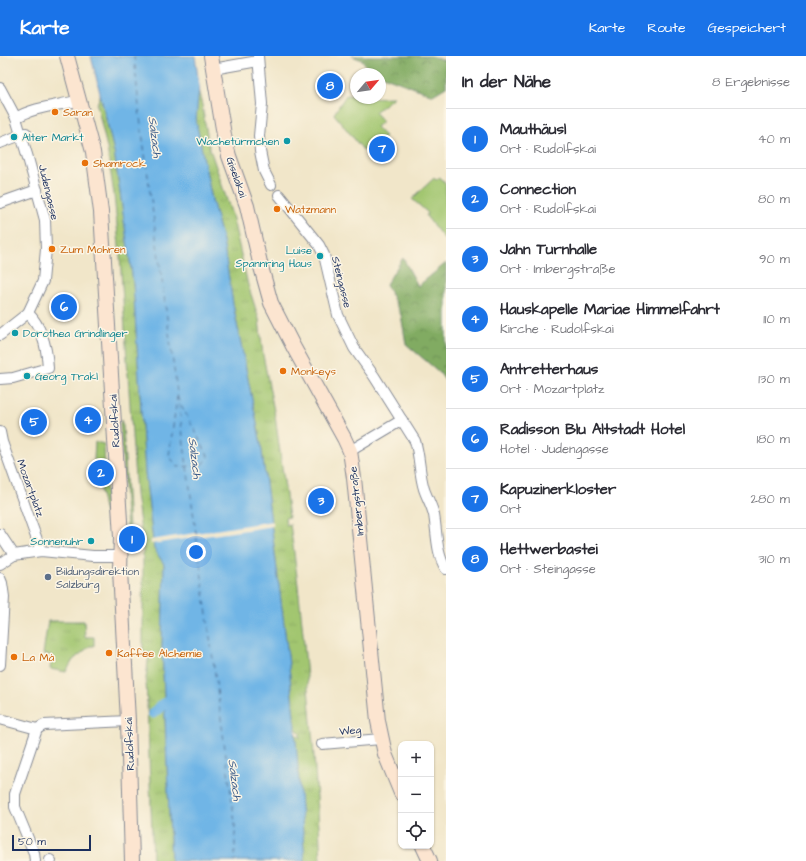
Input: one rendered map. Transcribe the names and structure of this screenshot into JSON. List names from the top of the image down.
{
  "streets": {
    "main road": ["Giselakai", "Rudolfskai", "Imbergstraße"],
    "street": [
      "Judengasse",
      "Steingasse",
      "Mozartplatz",
      "Weg"
    ]
  },
  "crossings": [
    ["Giselakai", "Imbergstraße"],
    ["Imbergstraße", "Weg"]
  ],
  "water": ["Salzach"],
  "places": [
    "Saran",
    "Alter Markt",
    "Wachetürmchen",
    "Shamrock",
    "Watzmann",
    "Zum Mohren",
    "Luise Spannring Haus",
    "Dorothea Grindlinger",
    "Monkeys",
    "Georg Trakl",
    "Sonnenuhr",
    "Bildungsdirektion Salzburg",
    "Kaffee Alchemie",
    "La Mà"
  ],
  "scale_bar": "50 m",
  "north": "top right",
  "page": {
    "header": "Karte",
    "nav": ["Karte", "Route", "Gespeichert"],
    "heading": ["In der Nähe", "8 Ergebnisse"],
    "pins": [
      "8",
      "7",
      "6",
      "4",
      "5",
      "2",
      "3",
      "1"
    ],
    "list": [
      {
        "mark": "1",
        "name": "Mauthäusl",
        "note": "Ort · Rudolfskai",
        "value": "40 m"
      },
      {
        "mark": "2",
        "name": "Connection",
        "note": "Ort · Rudolfskai",
        "value": "80 m"
      },
      {
        "mark": "3",
        "name": "Jahn Turnhalle",
        "note": "Ort · Imbergstraße",
        "value": "90 m"
      },
      {
        "mark": "4",
        "name": "Hauskapelle Mariae Himmelfahrt",
        "note": "Kirche · Rudolfskai",
        "value": "110 m"
      },
      {
        "mark": "5",
        "name": "Antretterhaus",
        "note": "Ort · Mozartplatz",
        "value": "130 m"
      },
      {
        "mark": "6",
        "name": "Radisson Blu Altstadt Hotel",
        "note": "Hotel · Judengasse",
        "value": "180 m"
      },
      {
        "mark": "7",
        "name": "Kapuzinerkloster",
        "note": "Ort",
        "value": "280 m"
      },
      {
        "mark": "8",
        "name": "Hettwerbastei",
        "note": "Ort · Steingasse",
        "value": "310 m"
      }
    ],
    "map_buttons": ["+", "−"],
    "scale": "50 m"
  }
}
